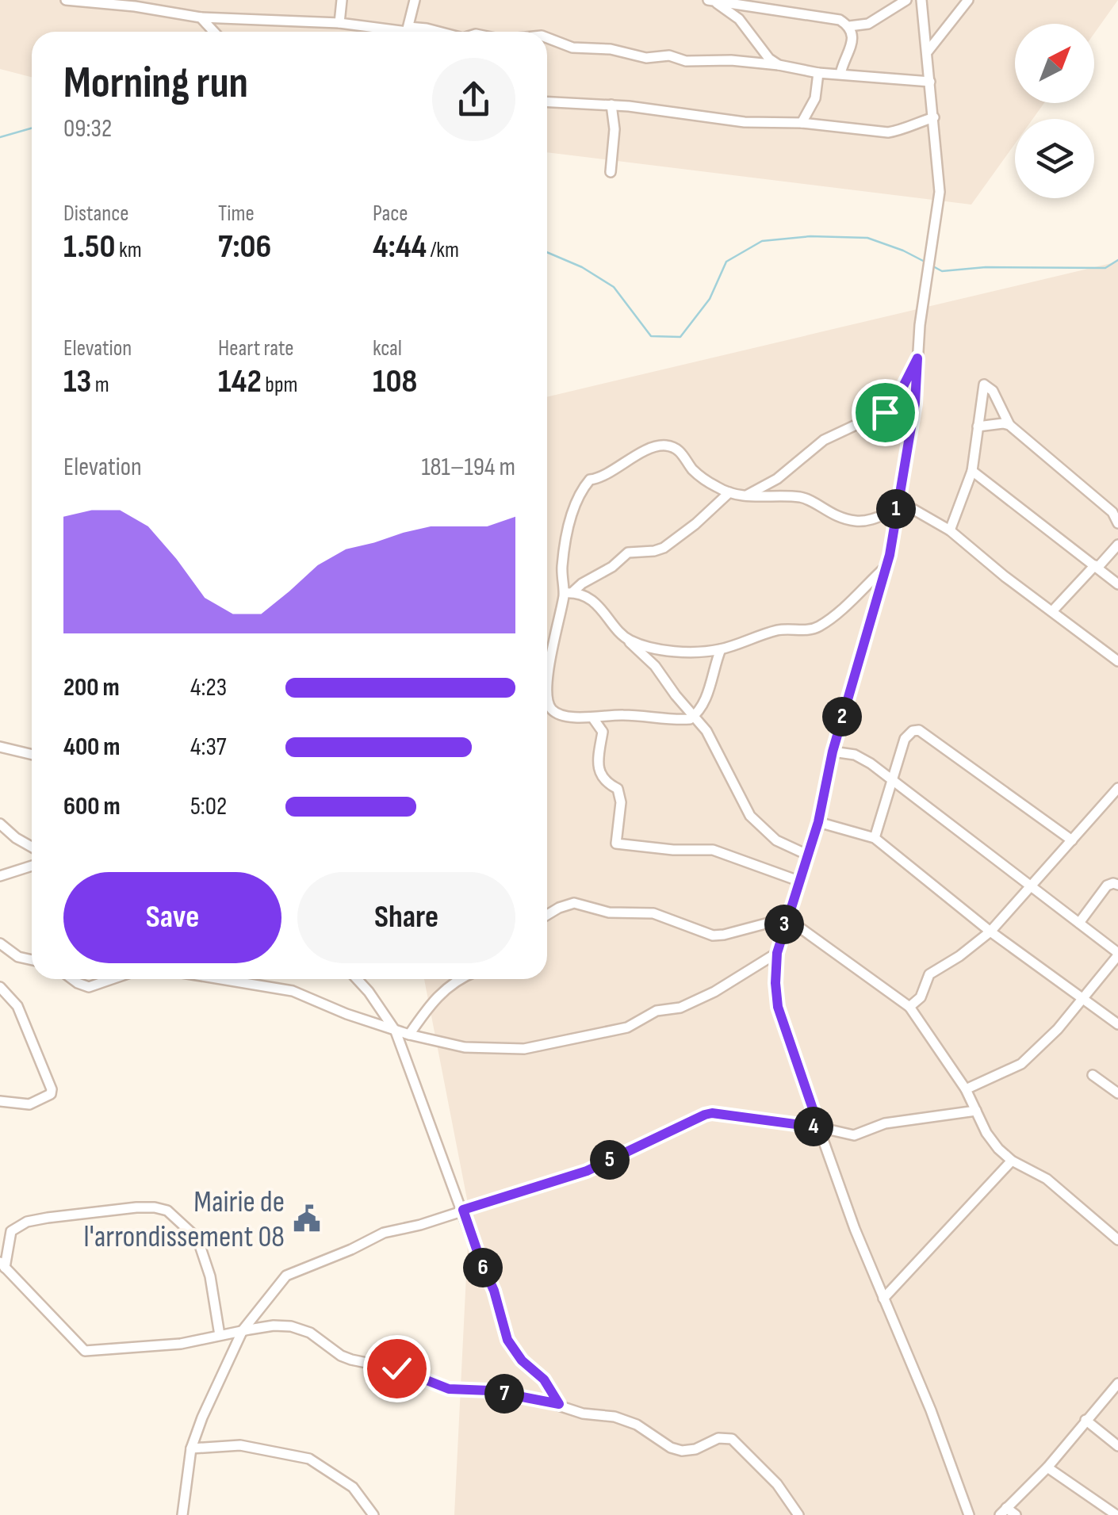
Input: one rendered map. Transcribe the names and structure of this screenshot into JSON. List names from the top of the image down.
{
  "places": {
    "public building": ["Mairie de l'arrondissement 08"]
  },
  "north": "top right",
  "page": {
    "heading": ["Morning run", "09:32"],
    "stats": [
      ["Distance", "1.50 km"],
      ["Time", "7:06"],
      ["Pace", "4:44 /km"],
      ["Elevation", "13 m"],
      ["Heart rate", "142 bpm"],
      ["kcal", "108"]
    ],
    "chart": ["Elevation", "181–194 m"],
    "pins": [
      "1",
      "2",
      "3",
      "4",
      "5",
      "6",
      "7"
    ],
    "list": [
      {
        "name": "200 m",
        "note": "4:23"
      },
      {
        "name": "400 m",
        "note": "4:37"
      },
      {
        "name": "600 m",
        "note": "5:02"
      }
    ],
    "buttons": ["Save", "Share"]
  }
}
